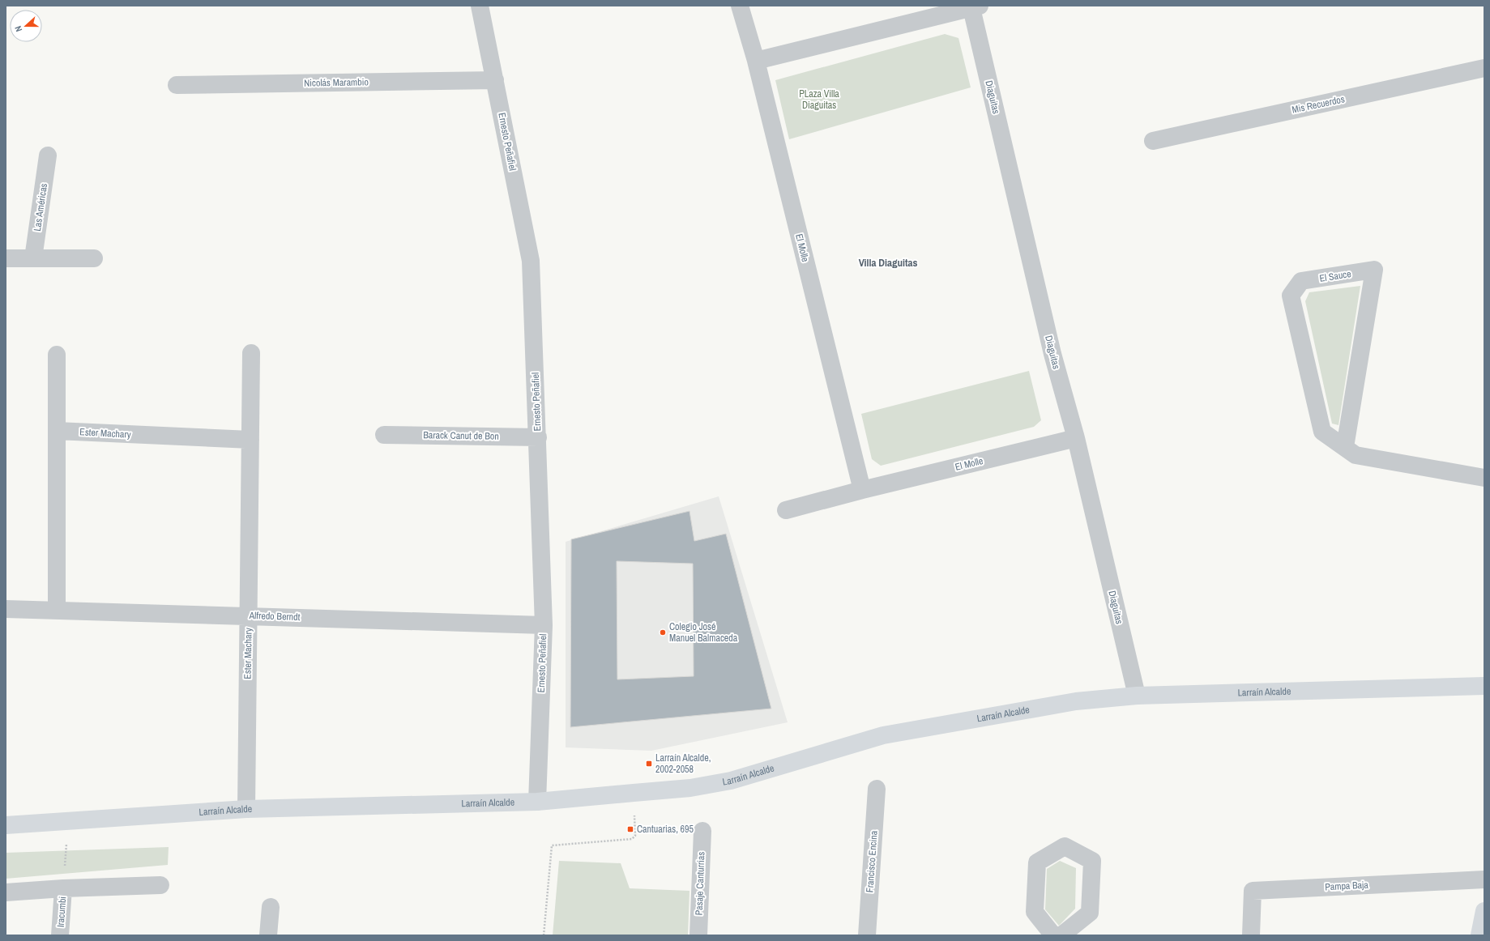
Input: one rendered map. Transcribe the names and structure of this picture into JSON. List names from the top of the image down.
{
  "streets": {
    "street": [
      "Nicolás Marambio",
      "Diaguitas",
      "Mis Recuerdos",
      "Ernesto Peñafiel",
      "Las Américas",
      "El Molle",
      "El Sauce",
      "Ester Machary",
      "Barack Canut de Bon",
      "Alfredo Berndt",
      "Larraín Alcalde",
      "Francisco Encina",
      "Pasaje Canturrias",
      "Pampa Baja",
      "Iracumbi"
    ]
  },
  "crossings": [
    ["Nicolás Marambio", "Ernesto Peñafiel"],
    ["Diaguitas", "El Molle"],
    ["Diaguitas", "Larraín Alcalde"],
    ["Ernesto Peñafiel", "Barack Canut de Bon"],
    ["Ernesto Peñafiel", "Alfredo Berndt"],
    ["Ernesto Peñafiel", "Larraín Alcalde"],
    ["Ester Machary", "Alfredo Berndt"],
    ["Ester Machary", "Larraín Alcalde"]
  ],
  "districts": ["Villa Diaguitas"],
  "parks": ["PLaza Villa Diaguitas"],
  "places": {
    "other": ["Colegio José Manuel Balmaceda"],
    "transit": ["Larraín Alcalde, 2002-2058", "Cantuarias, 695"]
  },
  "north": "left"
}
